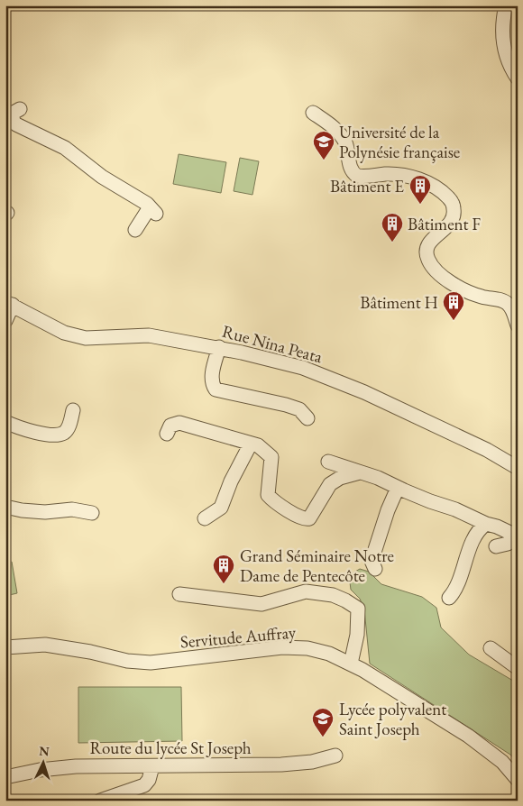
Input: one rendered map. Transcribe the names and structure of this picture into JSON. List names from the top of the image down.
{
  "streets": {
    "street": ["Rue Nina Peata", "Servitude Auffray", "Route du lycée St Joseph"]
  },
  "places": {
    "school or university": ["Université de la Polynésie française", "Lycée polyvalent Saint Joseph"],
    "building": [
      "Bâtiment E",
      "Bâtiment F",
      "Bâtiment H",
      "Grand Séminaire Notre Dame de Pentecôte"
    ]
  },
  "north": "top"
}
